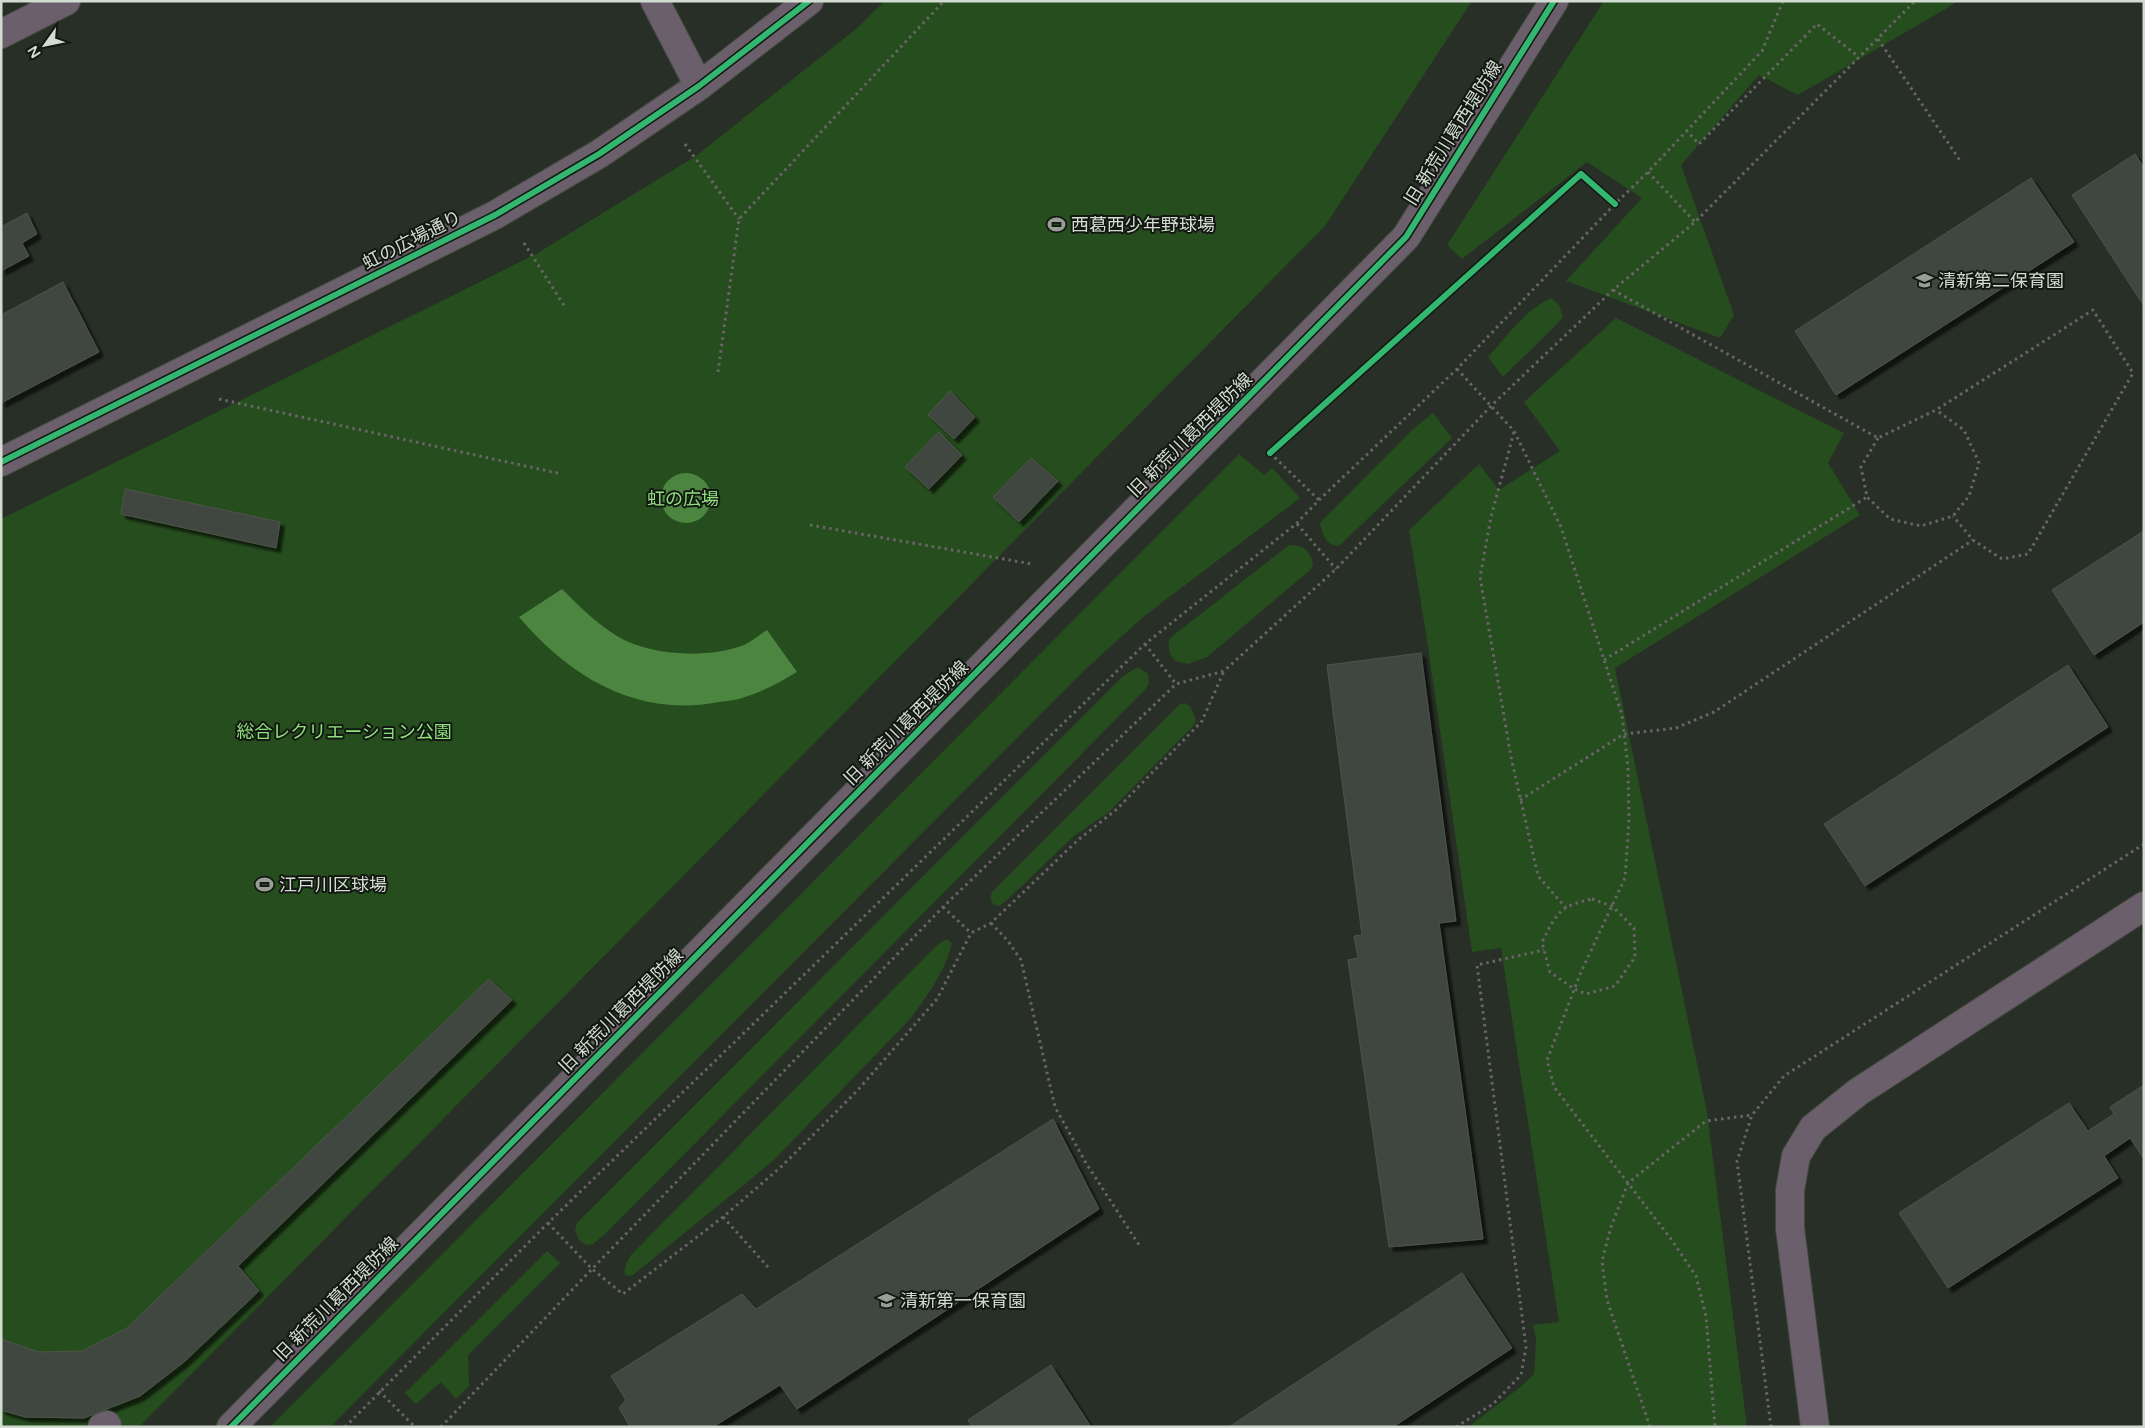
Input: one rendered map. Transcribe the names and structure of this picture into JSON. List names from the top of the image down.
{
  "streets": {
    "street": ["旧 新荒川葛西堤防線", "虹の広場通り"]
  },
  "parks": ["虹の広場", "総合レクリエーション公園"],
  "places": {
    "sports": ["西葛西少年野球場", "江戸川区球場"],
    "school or university": ["清新第二保育園", "清新第一保育園"]
  },
  "north": "bottom left"
}
